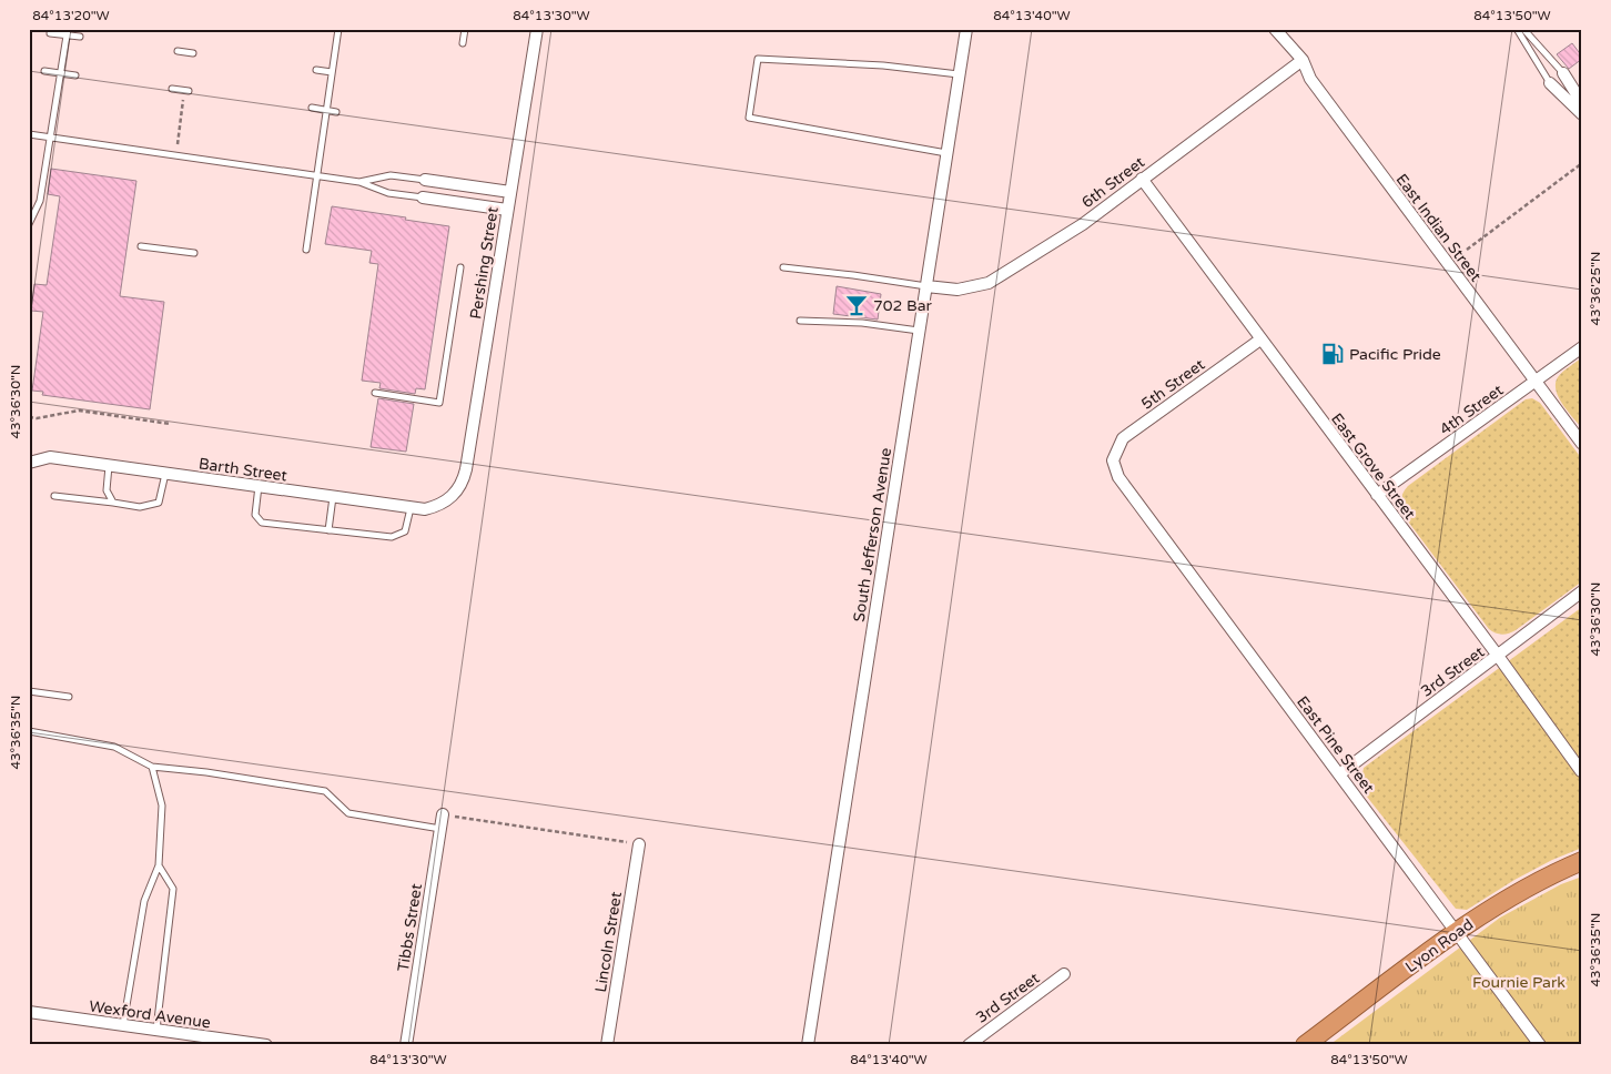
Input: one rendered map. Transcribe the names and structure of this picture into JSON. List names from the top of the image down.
{
  "streets": {
    "highway": ["Lyon Road"],
    "street": [
      "6th Street",
      "East Indian Street",
      "Pershing Street",
      "5th Street",
      "4th Street",
      "East Grove Street",
      "Barth Street",
      "South Jefferson Avenue",
      "3rd Street",
      "East Pine Street",
      "Tibbs Street",
      "Lincoln Street",
      "Wexford Avenue"
    ]
  },
  "crossings": [
    ["6th Street", "East Indian Street"],
    ["6th Street", "East Grove Street"],
    ["6th Street", "South Jefferson Avenue"],
    ["East Indian Street", "4th Street"],
    ["Pershing Street", "Barth Street"],
    ["5th Street", "East Grove Street"],
    ["5th Street", "East Pine Street"],
    ["4th Street", "East Grove Street"],
    ["East Grove Street", "3rd Street"],
    ["3rd Street", "East Pine Street"],
    ["East Pine Street", "Lyon Road"]
  ],
  "parks": ["Fournie Park"],
  "places": {
    "bar": ["702 Bar"],
    "fuel station": ["Pacific Pride"]
  },
  "coordinates": [
    "84°13'20\"W",
    "84°13'30\"W",
    "84°13'40\"W",
    "84°13'50\"W",
    "43°36'25\"N",
    "43°36'30\"N",
    "43°36'35\"N"
  ]
}
